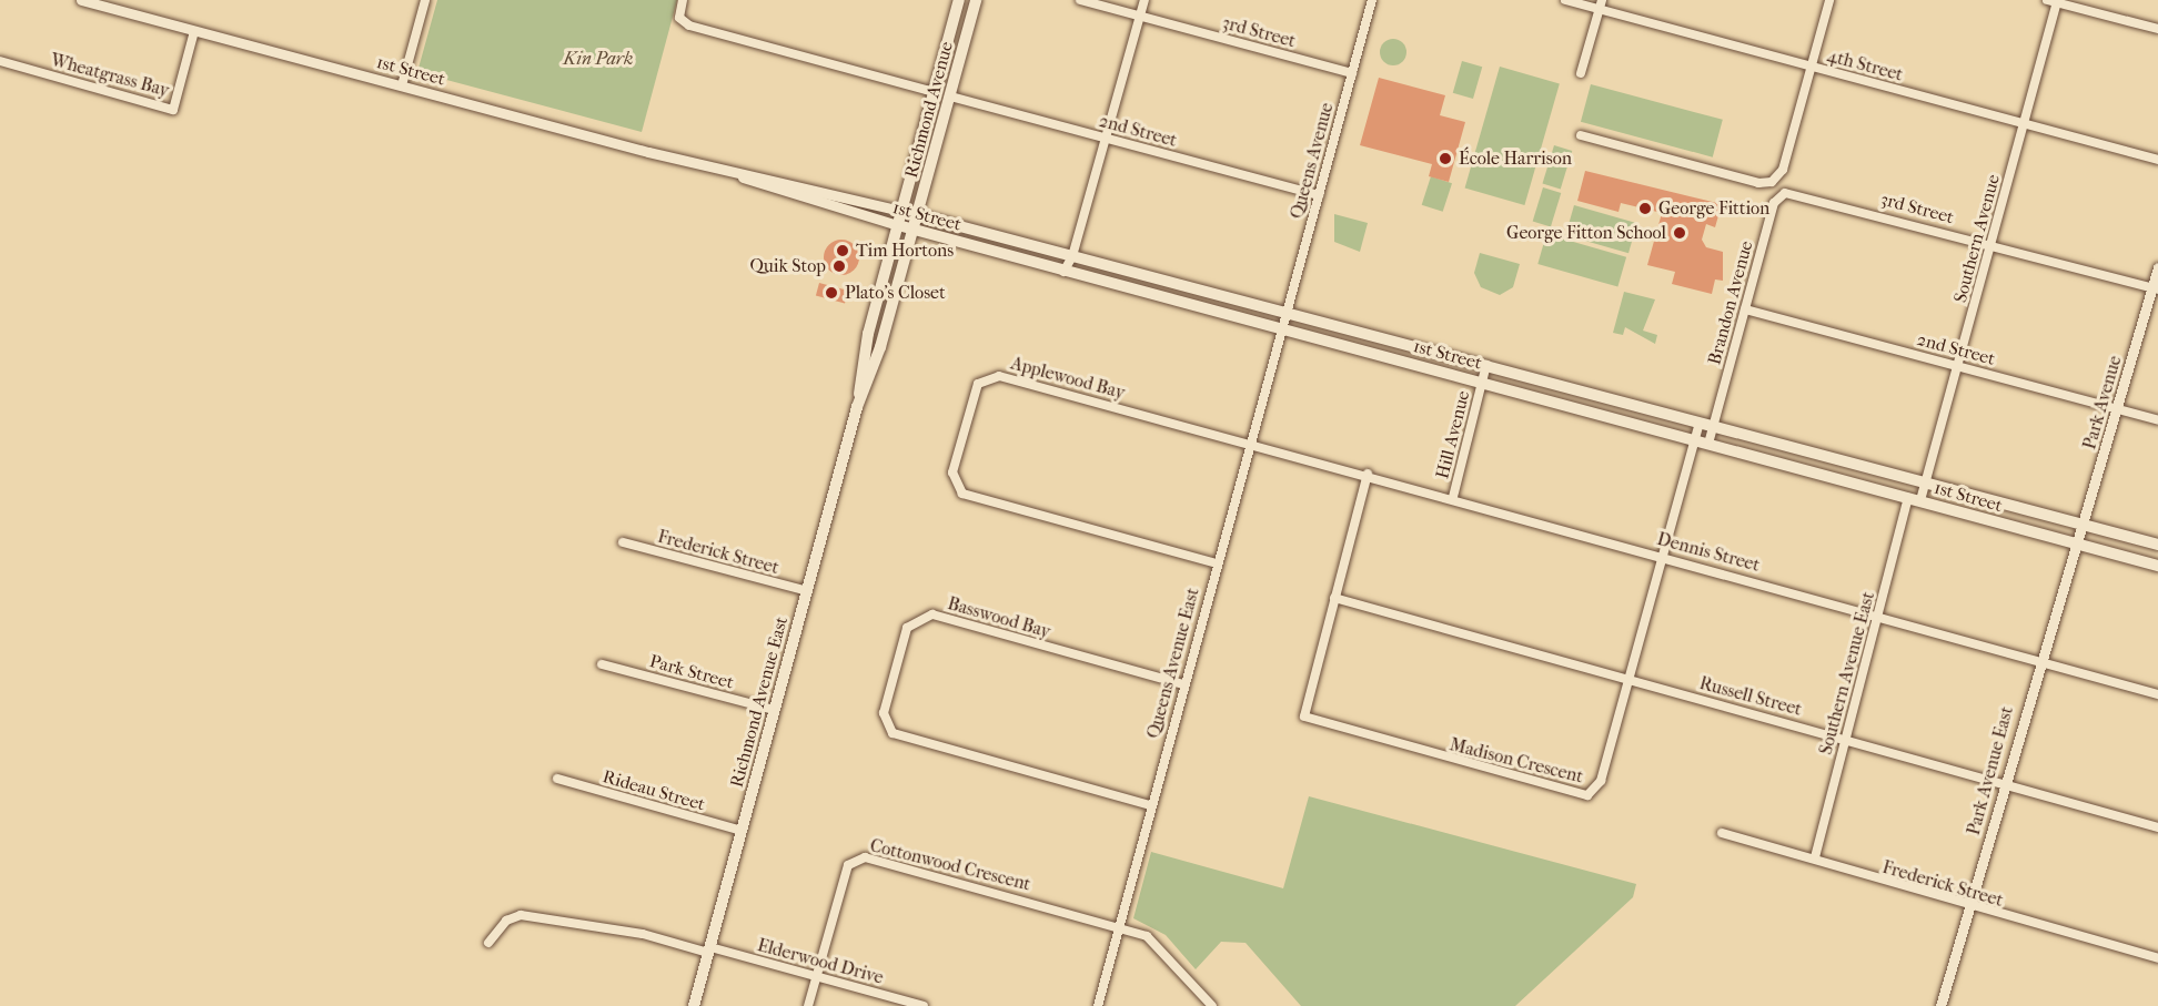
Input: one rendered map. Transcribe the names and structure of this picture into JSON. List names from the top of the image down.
{
  "streets": {
    "main road": ["1st Street", "Richmond Avenue", "Richmond Avenue East"],
    "street": [
      "3rd Street",
      "4th Street",
      "Wheatgrass Bay",
      "2nd Street",
      "Queens Avenue",
      "Southern Avenue",
      "Brandon Avenue",
      "Applewood Bay",
      "Park Avenue",
      "Hill Avenue",
      "Frederick Street",
      "Dennis Street",
      "Basswood Bay",
      "Queens Avenue East",
      "Park Street",
      "Southern Avenue East",
      "Russell Street",
      "Madison Crescent",
      "Park Avenue East",
      "Rideau Street",
      "Cottonwood Crescent",
      "Elderwood Drive"
    ]
  },
  "crossings": [
    ["3rd Street", "Queens Avenue"],
    ["3rd Street", "Southern Avenue"],
    ["3rd Street", "Brandon Avenue"],
    ["3rd Street", "Park Avenue"],
    ["4th Street", "Southern Avenue"],
    ["1st Street", "Wheatgrass Bay"],
    ["1st Street", "Richmond Avenue"],
    ["1st Street", "Queens Avenue"],
    ["1st Street", "Southern Avenue"],
    ["1st Street", "Brandon Avenue"],
    ["1st Street", "Park Avenue"],
    ["1st Street", "Hill Avenue"],
    ["1st Street", "Queens Avenue East"],
    ["1st Street", "Southern Avenue East"],
    ["1st Street", "Richmond Avenue East"],
    ["1st Street", "Madison Crescent"],
    ["1st Street", "Park Avenue East"],
    ["Richmond Avenue", "2nd Street"],
    ["Richmond Avenue", "Richmond Avenue East"],
    ["2nd Street", "Queens Avenue"],
    ["2nd Street", "Southern Avenue"],
    ["2nd Street", "Brandon Avenue"],
    ["2nd Street", "Park Avenue"],
    ["Queens Avenue", "Queens Avenue East"],
    ["Southern Avenue", "Southern Avenue East"],
    ["Applewood Bay", "Dennis Street"],
    ["Applewood Bay", "Queens Avenue East"],
    ["Park Avenue", "Park Avenue East"],
    ["Hill Avenue", "Dennis Street"],
    ["Frederick Street", "Southern Avenue East"],
    ["Frederick Street", "Richmond Avenue East"],
    ["Frederick Street", "Park Avenue East"],
    ["Dennis Street", "Queens Avenue East"],
    ["Dennis Street", "Southern Avenue East"],
    ["Dennis Street", "Madison Crescent"],
    ["Dennis Street", "Park Avenue East"],
    ["Basswood Bay", "Queens Avenue East"],
    ["Queens Avenue East", "Cottonwood Crescent"],
    ["Park Street", "Richmond Avenue East"],
    ["Southern Avenue East", "Russell Street"],
    ["Russell Street", "Madison Crescent"],
    ["Russell Street", "Park Avenue East"],
    ["Richmond Avenue East", "Rideau Street"],
    ["Richmond Avenue East", "Elderwood Drive"],
    ["Cottonwood Crescent", "Elderwood Drive"]
  ],
  "parks": ["Kin Park"],
  "places": [
    "École Harrison",
    "George Fittion",
    "George Fitton School",
    "Tim Hortons",
    "Quik Stop",
    "Plato's Closet"
  ]
}
